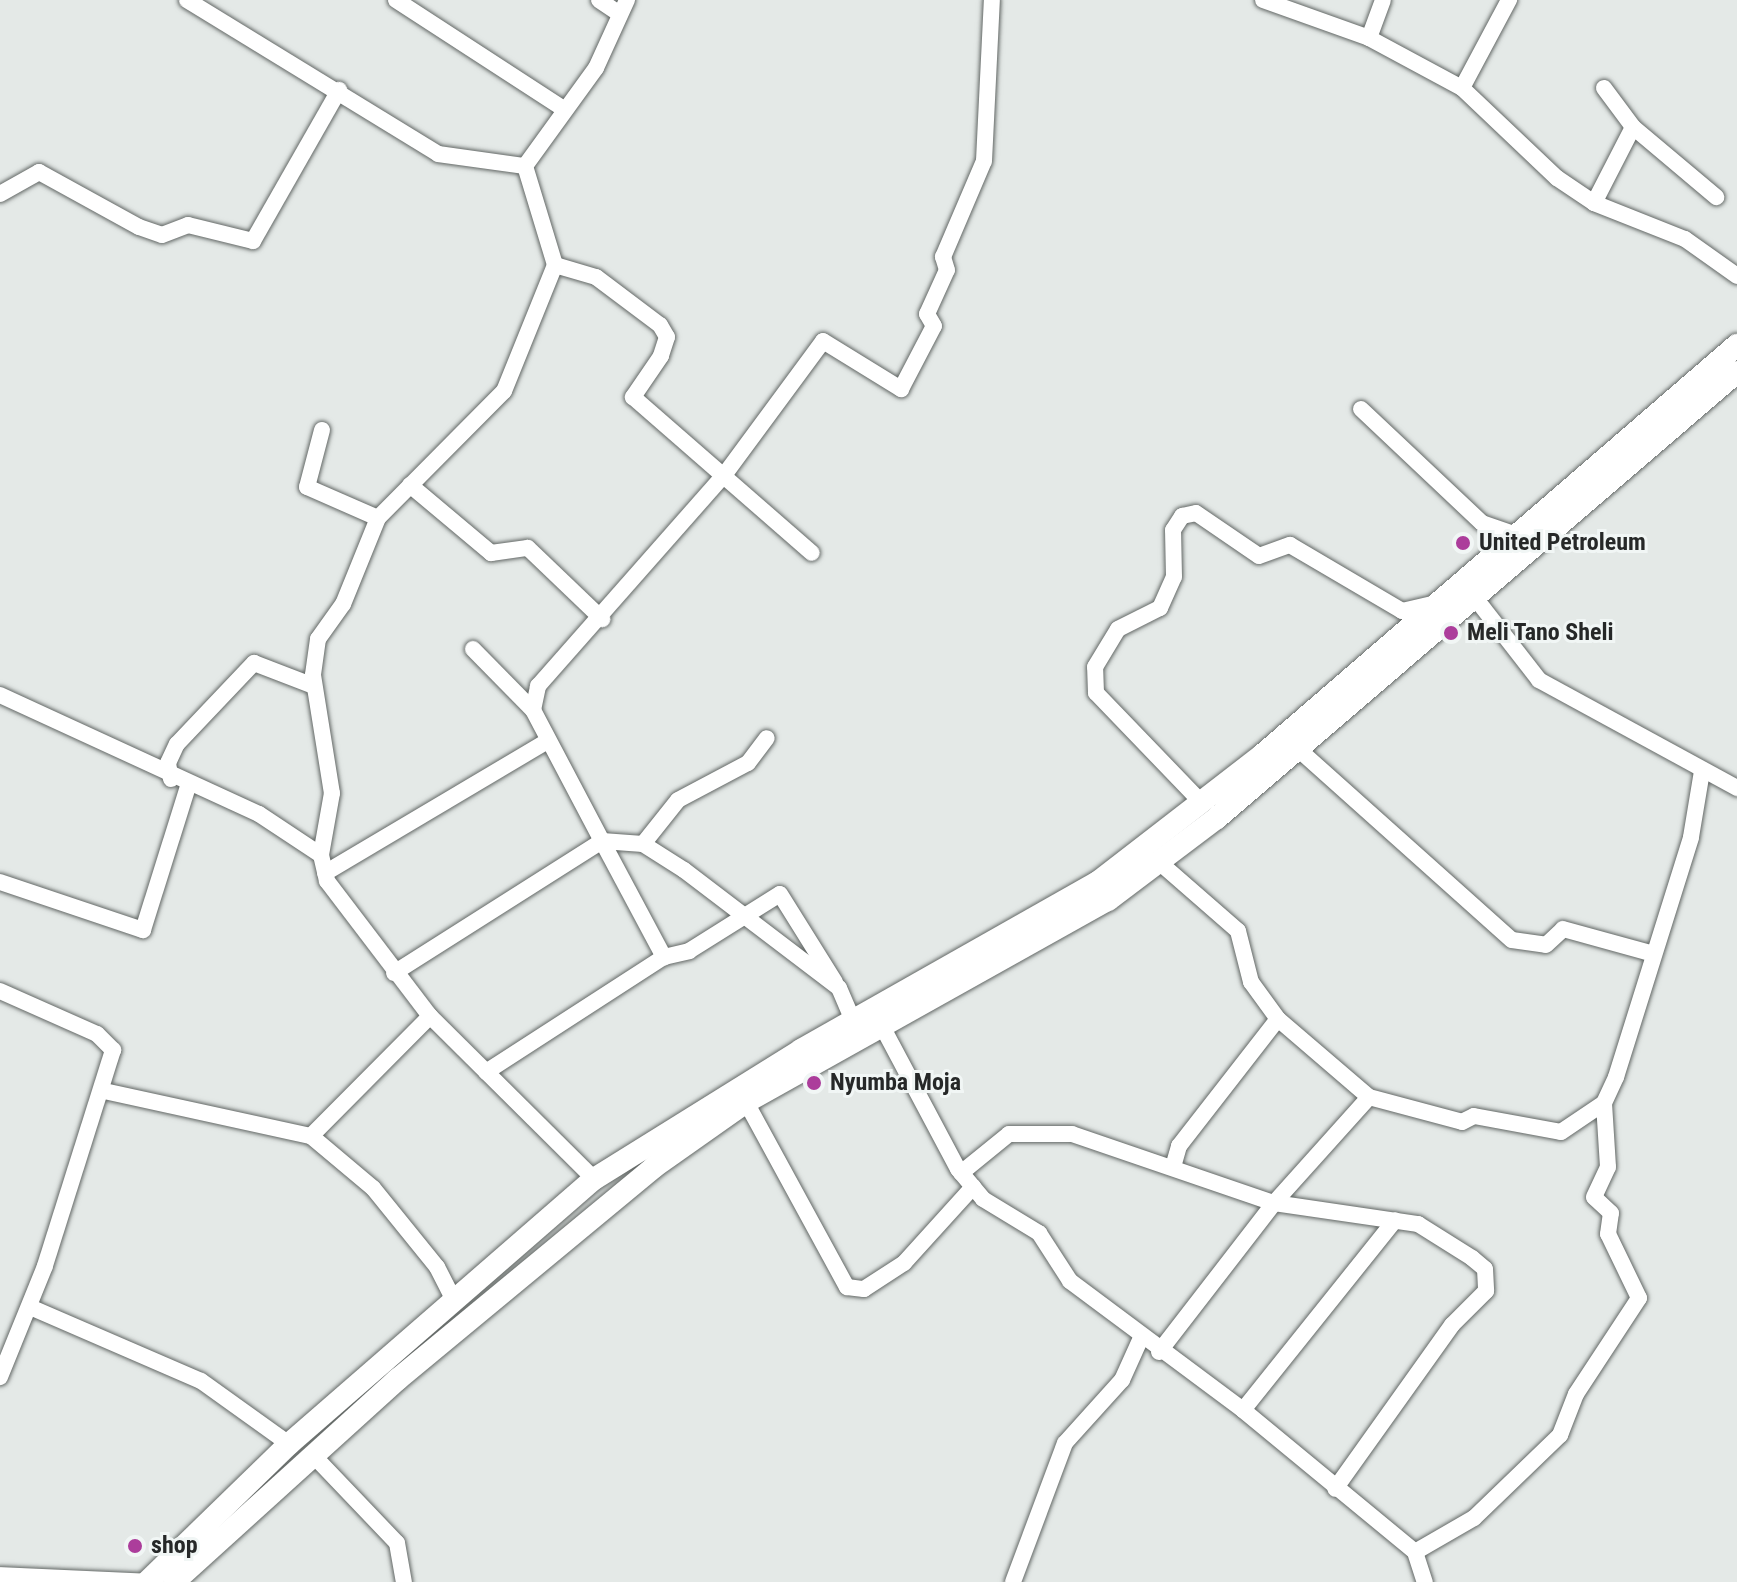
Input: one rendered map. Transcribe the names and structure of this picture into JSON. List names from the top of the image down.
{
  "places": [
    "United Petroleum",
    "Meli Tano Sheli",
    "Nyumba Moja",
    "shop"
  ]
}
